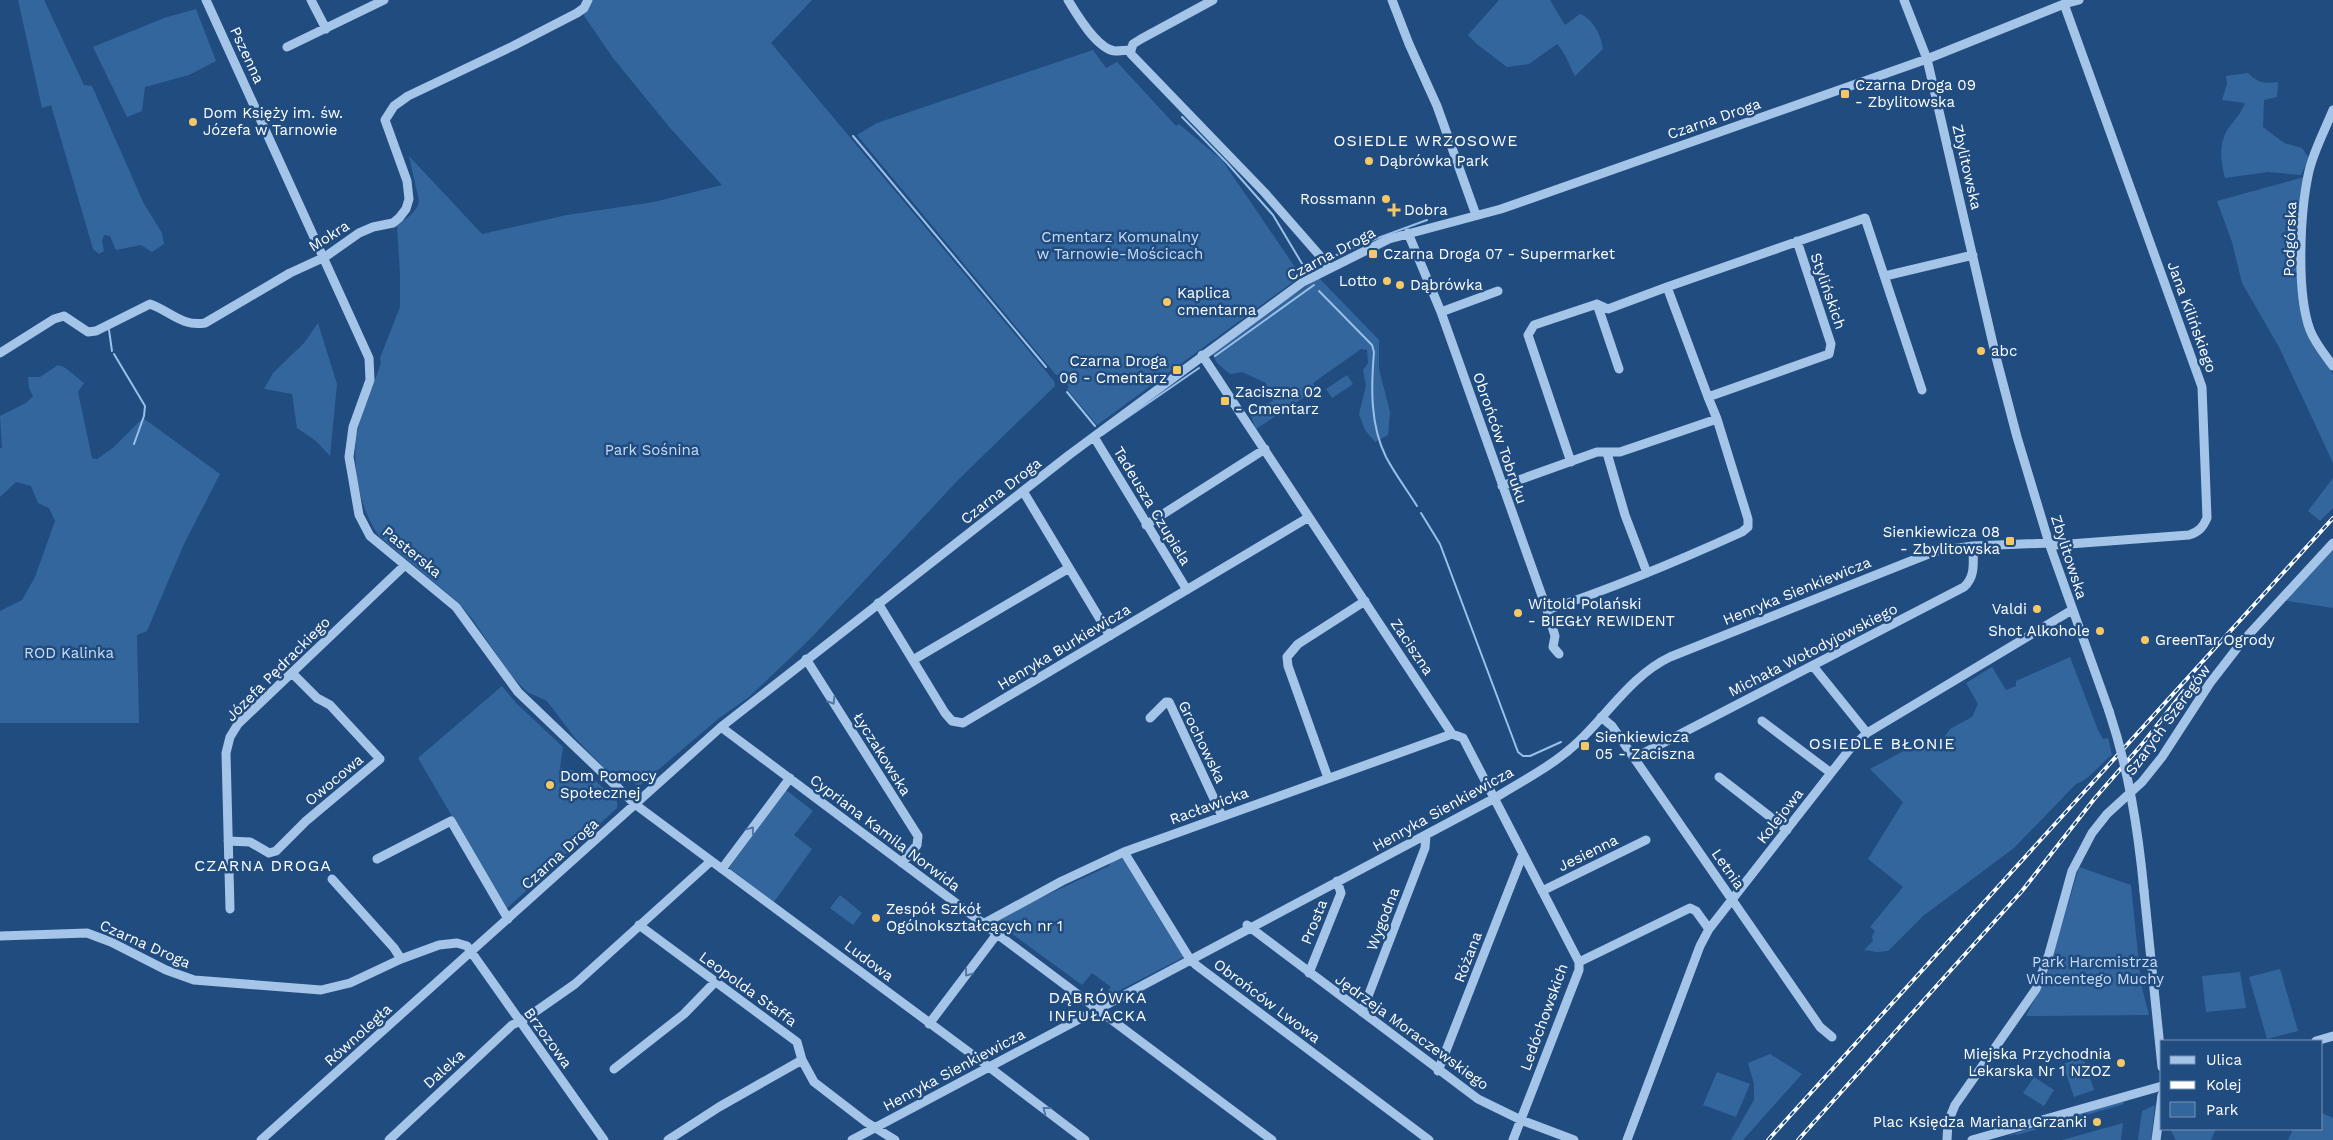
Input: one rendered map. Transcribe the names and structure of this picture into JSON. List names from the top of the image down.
{
  "streets": {
    "street": [
      "Pszenna",
      "Czarna Droga",
      "Zbylitowska",
      "Mokra",
      "Podgórska",
      "Stylińskich",
      "Jana Kilińskiego",
      "Obrońców Tobruku",
      "Tadeusza Czupiela",
      "Pasterska",
      "Henryka Sienkiewicza",
      "Henryka Burkiewicza",
      "Zaciszna",
      "Michała Wołodyjowskiego",
      "Józefa Pędrackiego",
      "Szarych Szeregów",
      "Grochowska",
      "Łyczakowska",
      "Owocowa",
      "Racławicka",
      "Kolejowa",
      "Cypriana Kamila Norwida",
      "Jesienna",
      "Letnia",
      "Wygodna",
      "Prosta",
      "Różana",
      "Ludowa",
      "Leopolda Staffa",
      "Obrońców Lwowa",
      "Ledóchowskich",
      "Jędrzeja Moraczewskiego",
      "Równoległa",
      "Brzozowa",
      "Daleka"
    ]
  },
  "crossings": [
    ["Pszenna", "Mokra"],
    ["Pszenna", "Pasterska"],
    ["Czarna Droga", "Zbylitowska"],
    ["Czarna Droga", "Jana Kilińskiego"],
    ["Czarna Droga", "Obrońców Tobruku"],
    ["Czarna Droga", "Tadeusza Czupiela"],
    ["Czarna Droga", "Pasterska"],
    ["Czarna Droga", "Henryka Burkiewicza"],
    ["Czarna Droga", "Zaciszna"],
    ["Czarna Droga", "Łyczakowska"],
    ["Czarna Droga", "Cypriana Kamila Norwida"],
    ["Czarna Droga", "Ludowa"],
    ["Czarna Droga", "Równoległa"],
    ["Czarna Droga", "Brzozowa"],
    ["Zbylitowska", "Jana Kilińskiego"],
    ["Zbylitowska", "Henryka Sienkiewicza"],
    ["Zbylitowska", "Kolejowa"],
    ["Mokra", "Pasterska"],
    ["Jana Kilińskiego", "Henryka Sienkiewicza"],
    ["Tadeusza Czupiela", "Henryka Burkiewicza"],
    ["Pasterska", "Józefa Pędrackiego"],
    ["Pasterska", "Ludowa"],
    ["Henryka Sienkiewicza", "Zaciszna"],
    ["Henryka Sienkiewicza", "Michała Wołodyjowskiego"],
    ["Henryka Sienkiewicza", "Cypriana Kamila Norwida"],
    ["Henryka Sienkiewicza", "Letnia"],
    ["Henryka Sienkiewicza", "Wygodna"],
    ["Henryka Sienkiewicza", "Prosta"],
    ["Henryka Sienkiewicza", "Ludowa"],
    ["Henryka Sienkiewicza", "Leopolda Staffa"],
    ["Henryka Sienkiewicza", "Obrońców Lwowa"],
    ["Henryka Sienkiewicza", "Jędrzeja Moraczewskiego"],
    ["Henryka Burkiewicza", "Zaciszna"],
    ["Zaciszna", "Racławicka"],
    ["Zaciszna", "Jesienna"],
    ["Zaciszna", "Różana"],
    ["Zaciszna", "Ledóchowskich"],
    ["Michała Wołodyjowskiego", "Letnia"],
    ["Józefa Pędrackiego", "Owocowa"],
    ["Grochowska", "Racławicka"],
    ["Łyczakowska", "Cypriana Kamila Norwida"],
    ["Racławicka", "Cypriana Kamila Norwida"],
    ["Racławicka", "Obrońców Lwowa"],
    ["Kolejowa", "Letnia"],
    ["Kolejowa", "Ledóchowskich"],
    ["Wygodna", "Jędrzeja Moraczewskiego"],
    ["Prosta", "Jędrzeja Moraczewskiego"],
    ["Różana", "Jędrzeja Moraczewskiego"],
    ["Ludowa", "Daleka"],
    ["Leopolda Staffa", "Daleka"],
    ["Ledóchowskich", "Jędrzeja Moraczewskiego"],
    ["Równoległa", "Brzozowa"],
    ["Brzozowa", "Daleka"]
  ],
  "one_way": ["Łyczakowska"],
  "districts": [
    "OSIEDLE WRZOSOWE",
    "OSIEDLE BŁONIE",
    "CZARNA DROGA",
    "DĄBRÓWKA INFUŁACKA"
  ],
  "parks": [
    "Cmentarz Komunalny w Tarnowie-Mościcach",
    "Park Sośnina",
    "ROD Kalinka",
    "Park Harcmistrza Wincentego Muchy"
  ],
  "places": {
    "transit": [
      "Czarna Droga 09 - Zbylitowska",
      "Czarna Droga 07 - Supermarket",
      "Czarna Droga 06 - Cmentarz",
      "Zaciszna 02 - Cmentarz",
      "Sienkiewicza 08 - Zbylitowska",
      "Sienkiewicza 05 - Zaciszna"
    ],
    "other": [
      "Dom Księży im. św. Józefa w Tarnowie",
      "Dąbrówka Park",
      "Rossmann",
      "Lotto",
      "Dąbrówka",
      "Kaplica cmentarna",
      "abc",
      "Valdi",
      "Witold Polański - BIEGŁY REWIDENT",
      "Shot Alkohole",
      "GreenTar Ogrody",
      "Dom Pomocy Społecznej",
      "Zespół Szkół Ogólnokształcących nr 1",
      "Miejska Przychodnia Lekarska Nr 1 NZOZ",
      "Plac Księdza Mariana Grzanki"
    ],
    "health": ["Dobra"]
  },
  "legend": ["Ulica", "Kolej", "Park"]
}
